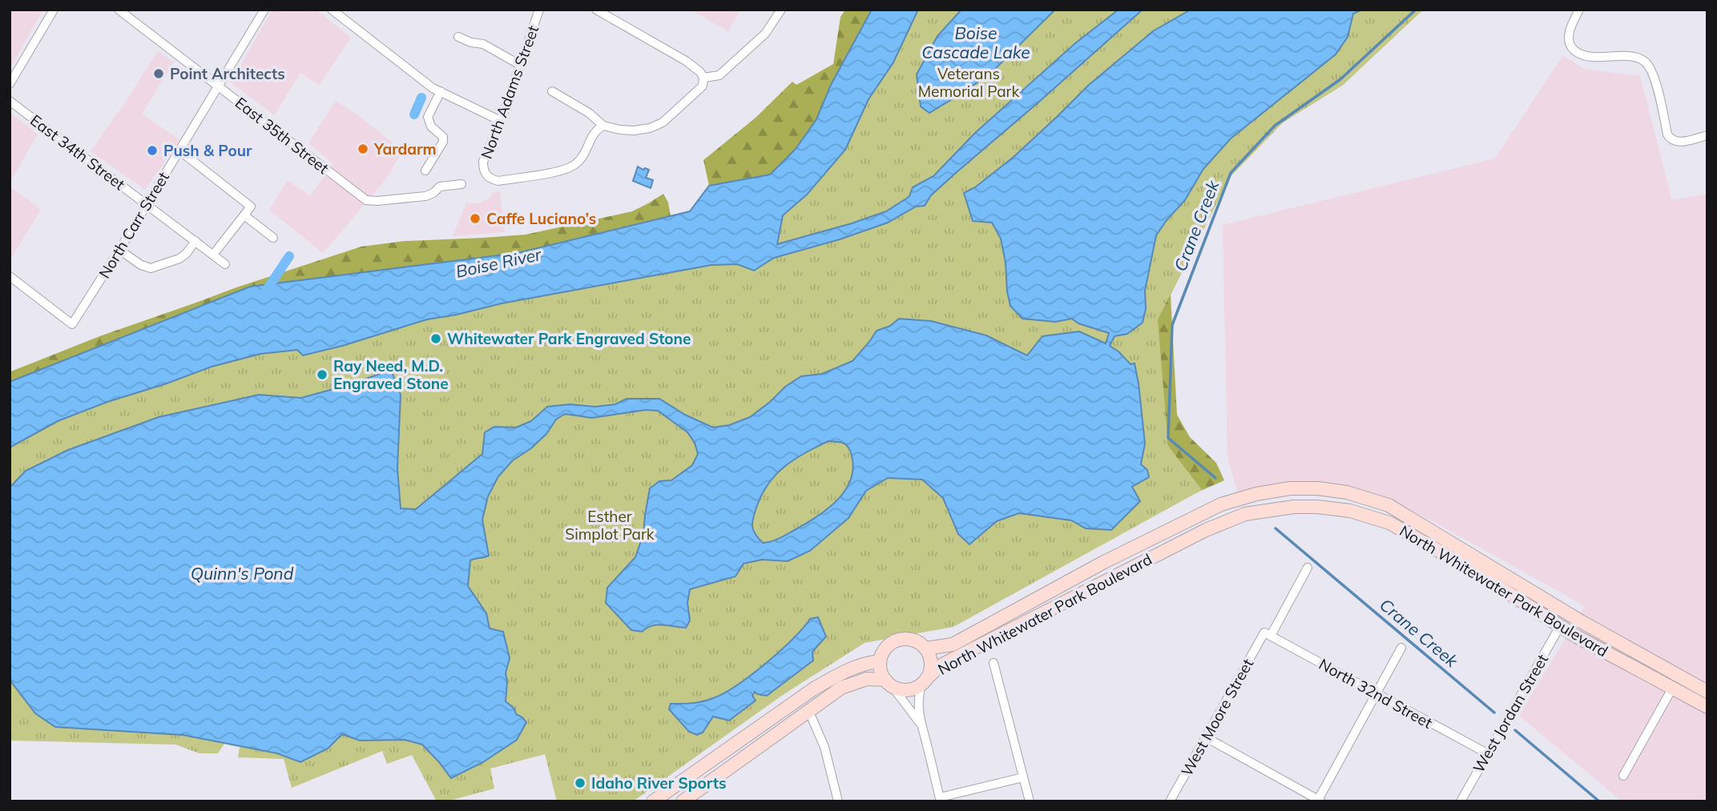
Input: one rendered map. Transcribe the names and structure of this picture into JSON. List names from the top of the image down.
{
  "streets": {
    "street": [
      "North Adams Street",
      "East 35th Street",
      "East 34th Street",
      "North Carr Street",
      "North Whitewater Park Boulevard",
      "North 32nd Street",
      "West Jordan Street",
      "West Moore Street"
    ]
  },
  "crossings": [
    ["East 35th Street", "North Carr Street"],
    ["East 34th Street", "North Carr Street"],
    ["North Whitewater Park Boulevard", "West Jordan Street"],
    ["North 32nd Street", "West Jordan Street"],
    ["North 32nd Street", "West Moore Street"]
  ],
  "water": [
    "Boise Cascade Lake",
    "Crane Creek",
    "Boise River",
    "Quinn's Pond"
  ],
  "parks": ["Veterans Memorial Park", "Esther Simplot Park"],
  "places": [
    "Point Architects",
    "Yardarm",
    "Push & Pour",
    "Caffe Luciano’s",
    "Whitewater Park Engraved Stone",
    "Ray Need, M.D. Engraved Stone",
    "Idaho River Sports"
  ]
}
